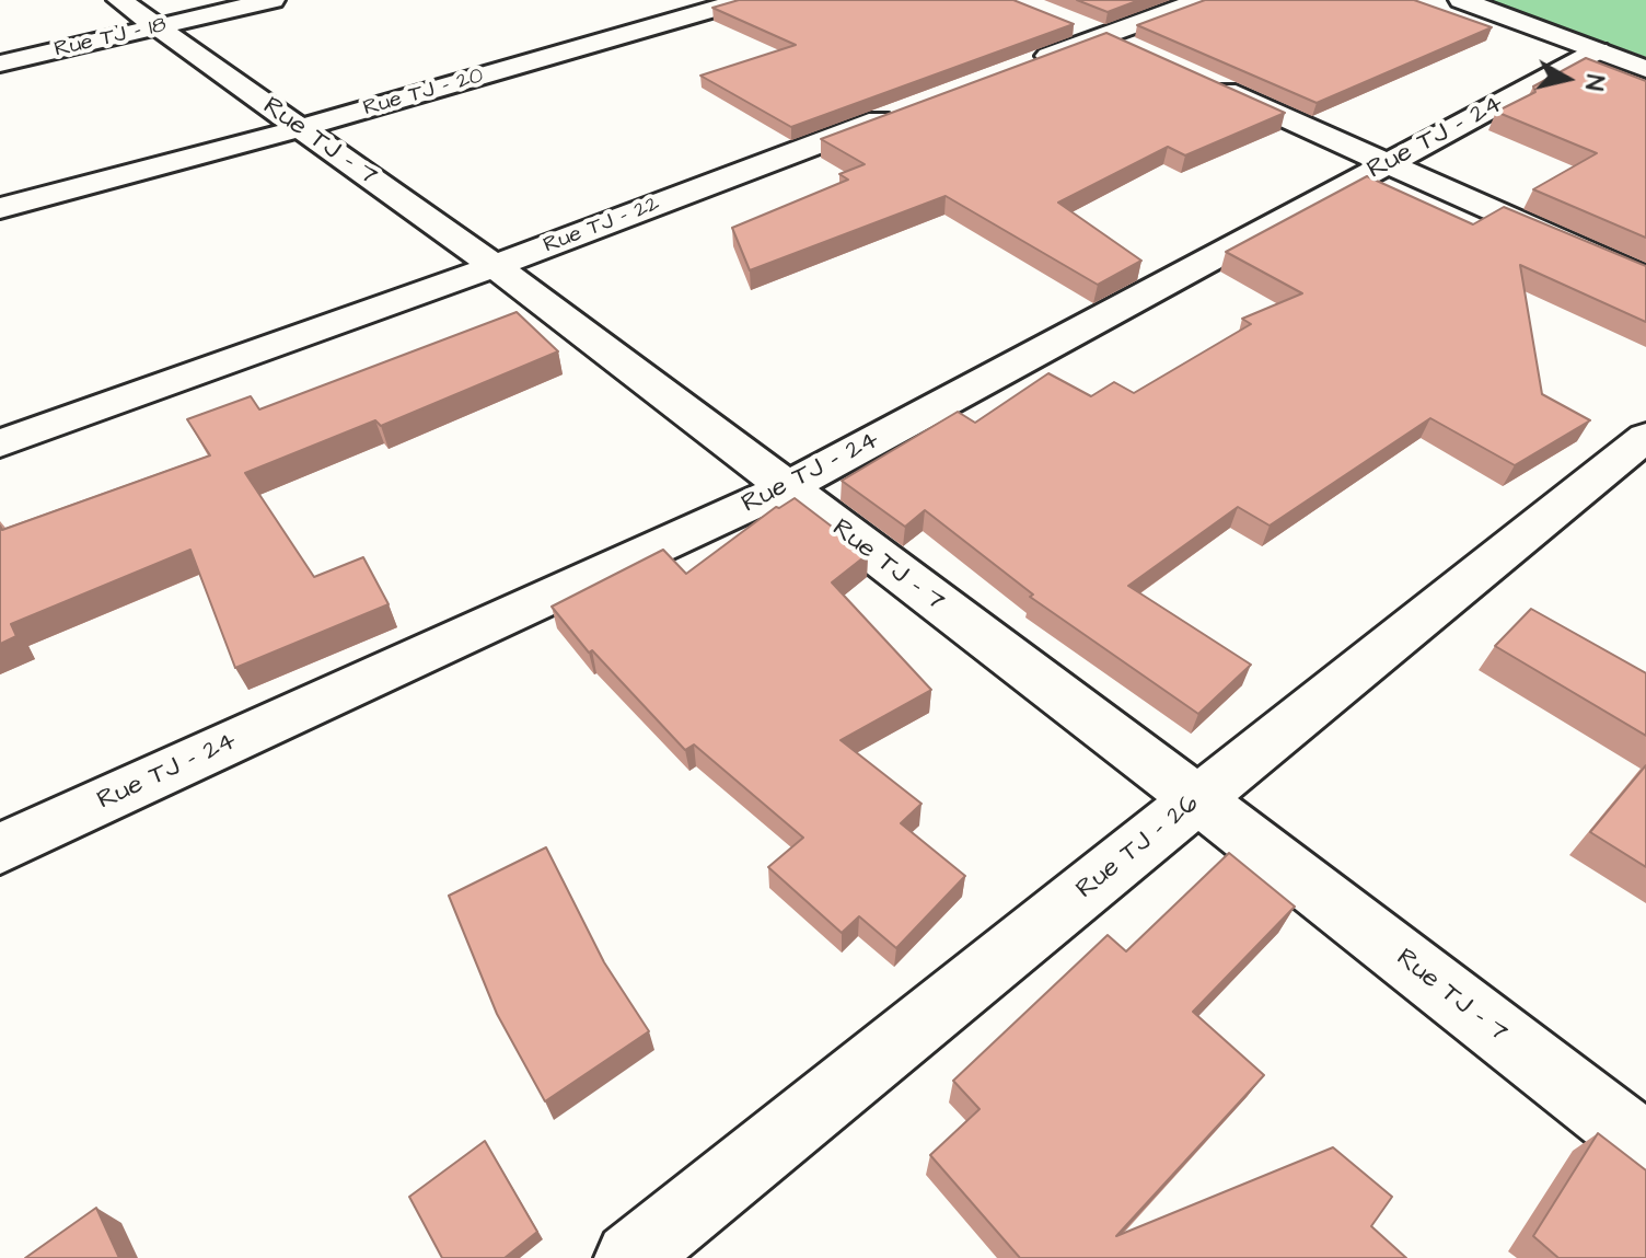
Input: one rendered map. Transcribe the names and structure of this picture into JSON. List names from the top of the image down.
{
  "streets": {
    "street": [
      "Rue TJ - 18",
      "Rue TJ - 20",
      "Rue TJ - 24",
      "Rue TJ - 7",
      "Rue TJ - 22",
      "Rue TJ - 26"
    ]
  },
  "crossings": [
    ["Rue TJ - 18", "Rue TJ - 7"],
    ["Rue TJ - 20", "Rue TJ - 7"],
    ["Rue TJ - 24", "Rue TJ - 7"],
    ["Rue TJ - 7", "Rue TJ - 22"],
    ["Rue TJ - 7", "Rue TJ - 26"]
  ],
  "north": "right"
}
